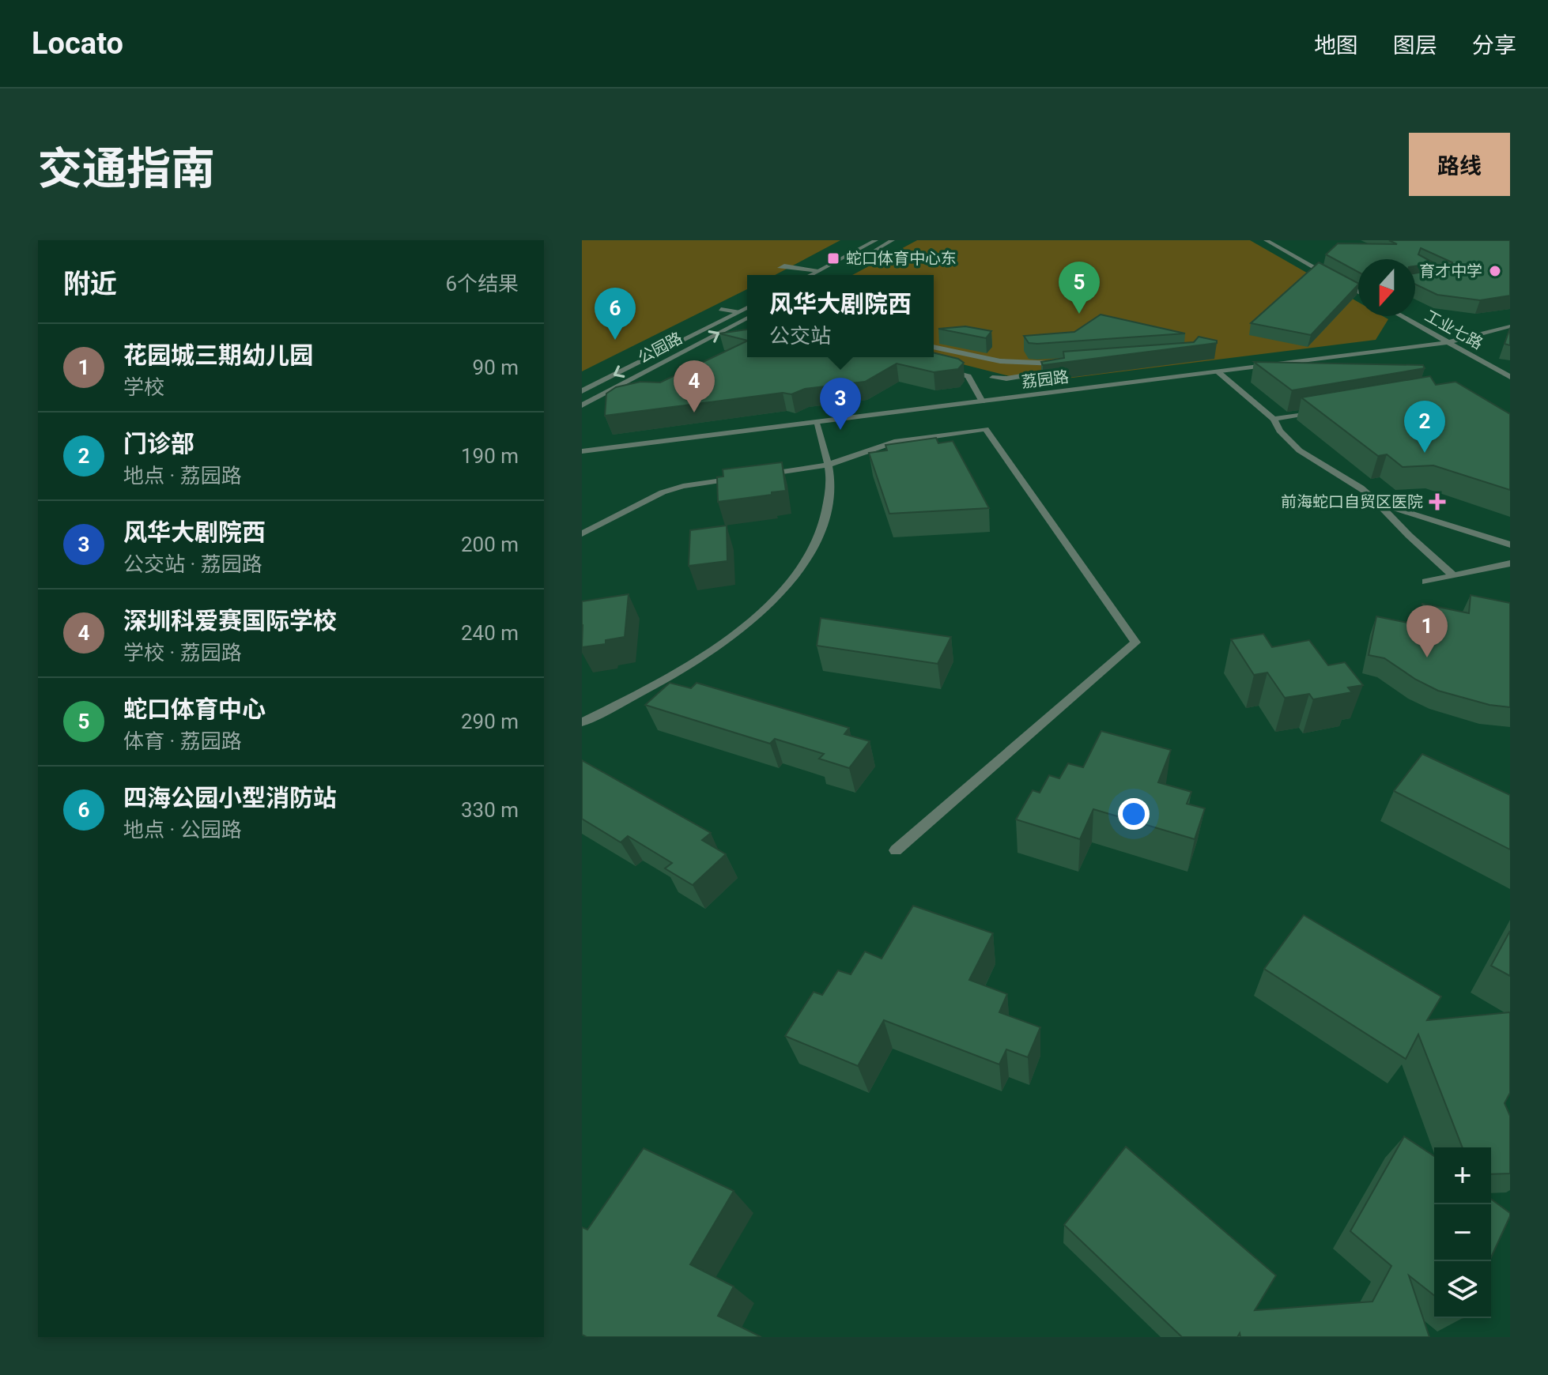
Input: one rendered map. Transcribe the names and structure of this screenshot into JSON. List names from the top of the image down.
{
  "streets": {
    "street": ["工业七路", "公园路", "荔园路"]
  },
  "crossings": [
    ["工业七路", "荔园路"]
  ],
  "places": {
    "transit": ["蛇口体育中心东"],
    "other": ["育才中学"],
    "health": ["前海蛇口自贸区医院"]
  },
  "north": "bottom",
  "page": {
    "header": "Locato",
    "nav": ["地图", "图层", "分享"],
    "title": "交通指南",
    "buttons": "路线",
    "heading": ["附近", "6个结果"],
    "pins": [
      "5",
      "6",
      "4",
      "3",
      "2",
      "1"
    ],
    "popup": ["风华大剧院西", "公交站"],
    "list": [
      {
        "mark": "1",
        "name": "花园城三期幼儿园",
        "note": "学校",
        "value": "90 m"
      },
      {
        "mark": "2",
        "name": "门诊部",
        "note": "地点 · 荔园路",
        "value": "190 m"
      },
      {
        "mark": "3",
        "name": "风华大剧院西",
        "note": "公交站 · 荔园路",
        "value": "200 m"
      },
      {
        "mark": "4",
        "name": "深圳科爱赛国际学校",
        "note": "学校 · 荔园路",
        "value": "240 m"
      },
      {
        "mark": "5",
        "name": "蛇口体育中心",
        "note": "体育 · 荔园路",
        "value": "290 m"
      },
      {
        "mark": "6",
        "name": "四海公园小型消防站",
        "note": "地点 · 公园路",
        "value": "330 m"
      }
    ],
    "map_buttons": ["+", "−"]
  }
}
